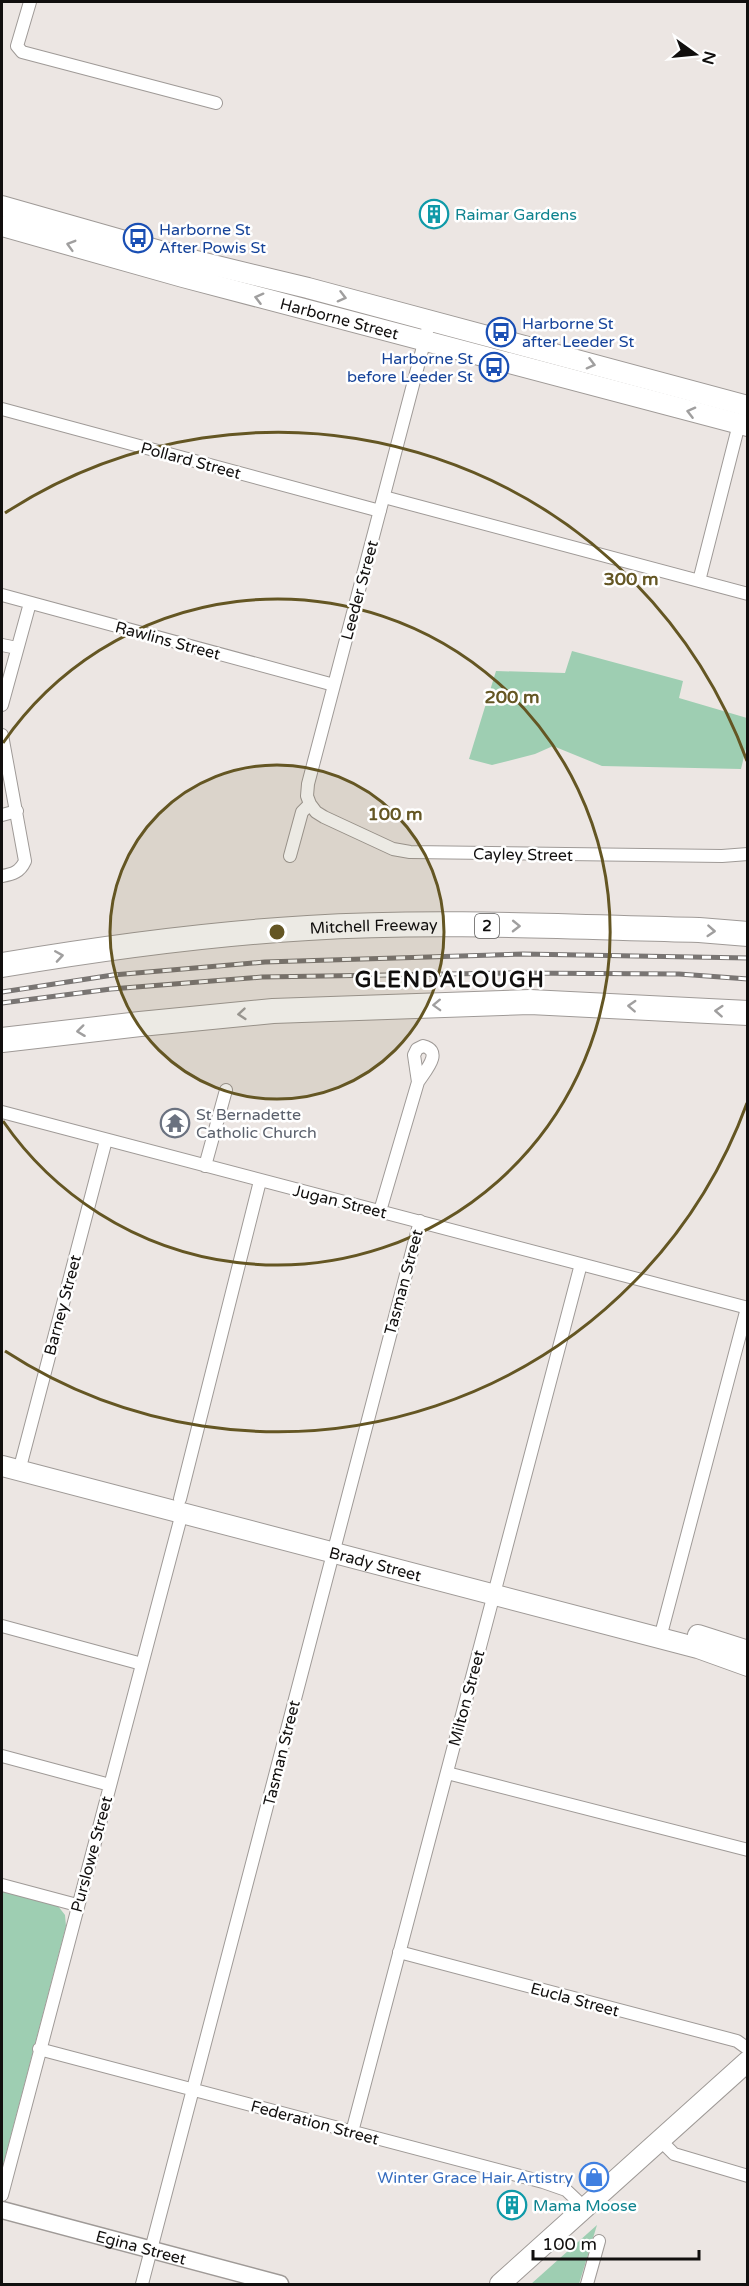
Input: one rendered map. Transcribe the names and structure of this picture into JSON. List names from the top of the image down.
{
  "streets": {
    "highway": ["2", "Mitchell Freeway"],
    "main road": ["Harborne Street", "Brady Street"],
    "street": [
      "Pollard Street",
      "Leeder Street",
      "Rawlins Street",
      "Cayley Street",
      "Jugan Street",
      "Tasman Street",
      "Barney Street",
      "Milton Street",
      "Purslowe Street",
      "Eucla Street",
      "Federation Street",
      "Egina Street"
    ]
  },
  "crossings": [
    ["Harborne Street", "Leeder Street"],
    ["Pollard Street", "Leeder Street"],
    ["Leeder Street", "Rawlins Street"],
    ["Leeder Street", "Cayley Street"],
    ["Jugan Street", "Tasman Street"],
    ["Jugan Street", "Barney Street"],
    ["Jugan Street", "Milton Street"],
    ["Jugan Street", "Purslowe Street"],
    ["Tasman Street", "Brady Street"],
    ["Tasman Street", "Federation Street"],
    ["Tasman Street", "Egina Street"],
    ["Barney Street", "Brady Street"],
    ["Brady Street", "Milton Street"],
    ["Brady Street", "Purslowe Street"],
    ["Milton Street", "Eucla Street"],
    ["Milton Street", "Federation Street"],
    ["Purslowe Street", "Federation Street"]
  ],
  "districts": ["GLENDALOUGH"],
  "places": {
    "building": ["Raimar Gardens", "Mama Moose"],
    "bus stop": ["Harborne St After Powis St", "Harborne St after Leeder St", "Harborne St before Leeder St"],
    "temple": ["St Bernadette Catholic Church"],
    "shop": ["Winter Grace Hair Artistry"]
  },
  "scale_bar": "100 m",
  "north": "right",
  "rings": ["300 m", "200 m", "100 m"]
}
